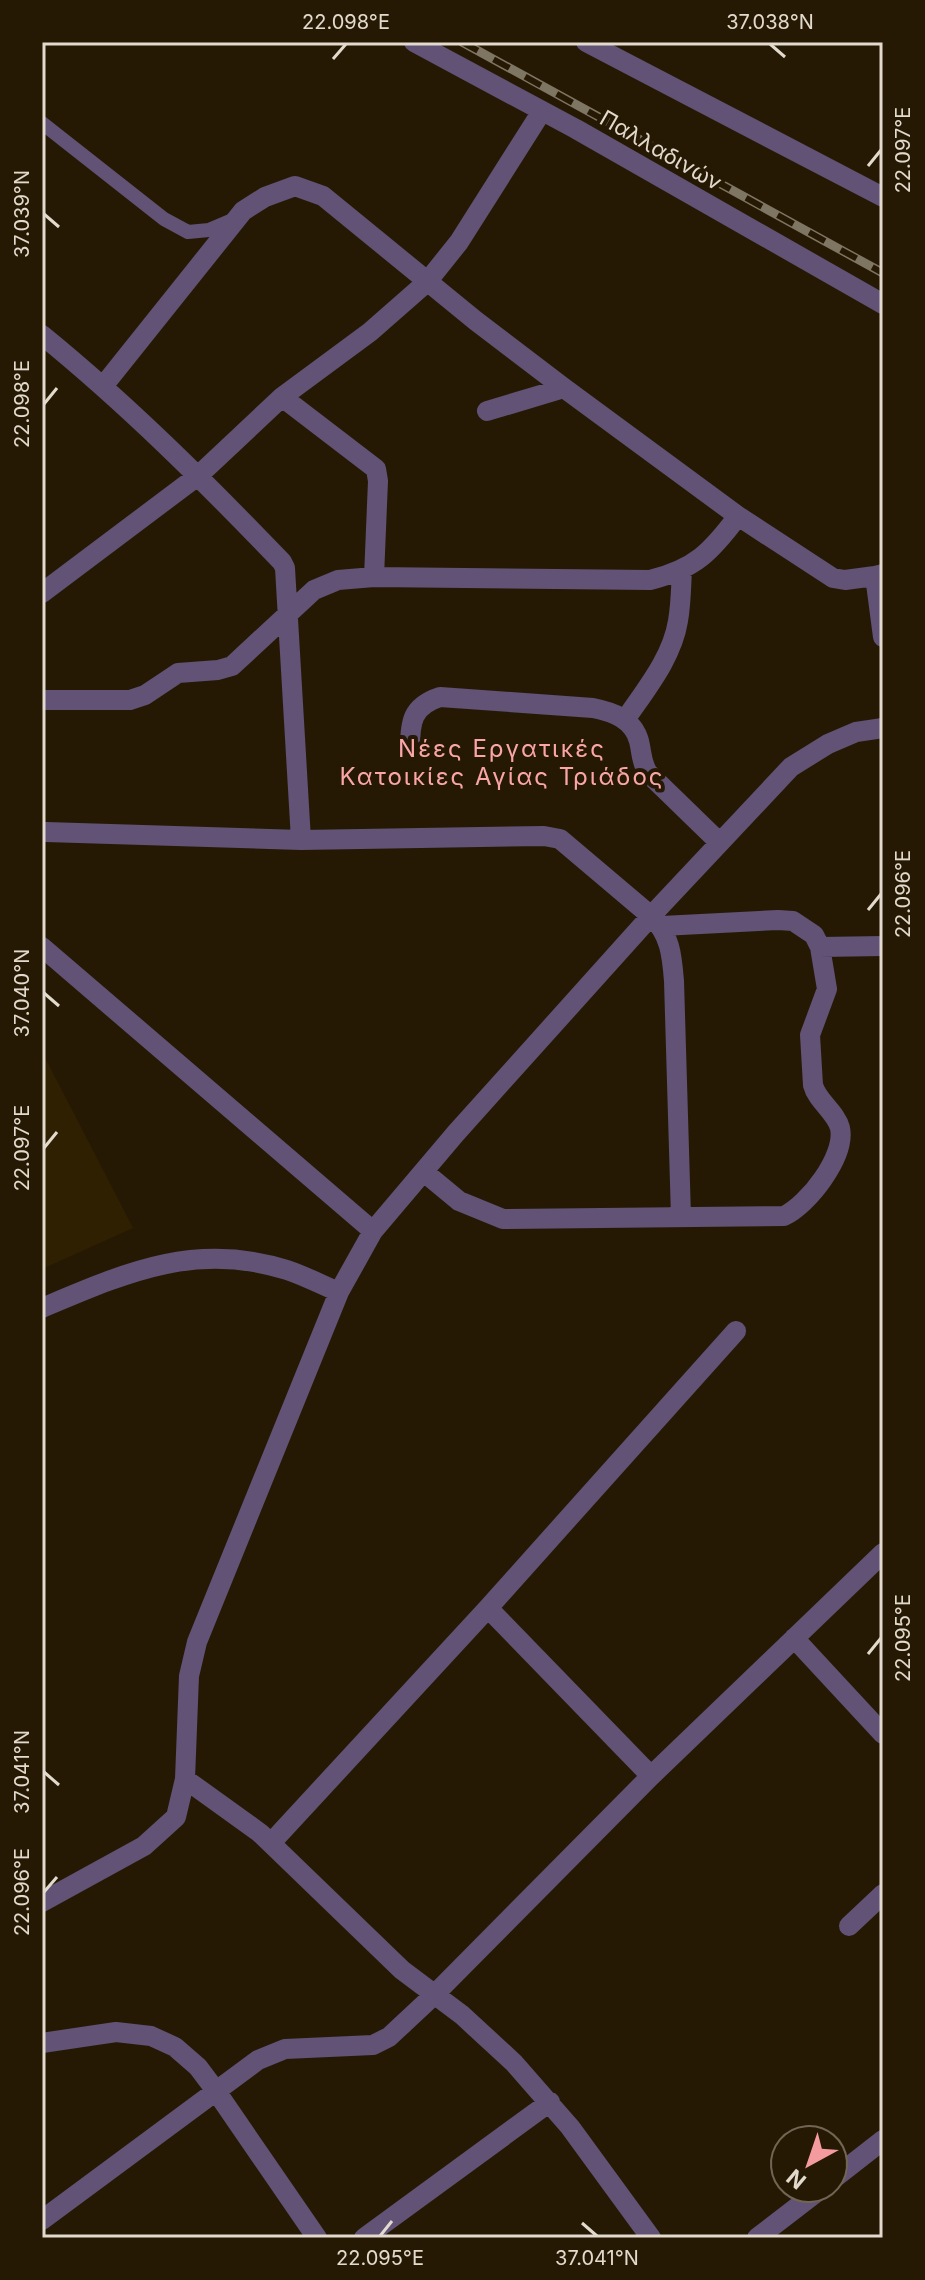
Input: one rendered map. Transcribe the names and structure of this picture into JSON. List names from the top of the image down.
{
  "streets": {
    "street": ["Παλλαδινών"]
  },
  "districts": ["Νέες Εργατικές Κατοικίες Αγίας Τριάδος"],
  "north": "bottom left",
  "coordinates": [
    "22.098°E",
    "37.038°N",
    "22.097°E",
    "37.039°N",
    "22.096°E",
    "37.040°N",
    "22.095°E",
    "37.041°N"
  ]
}
